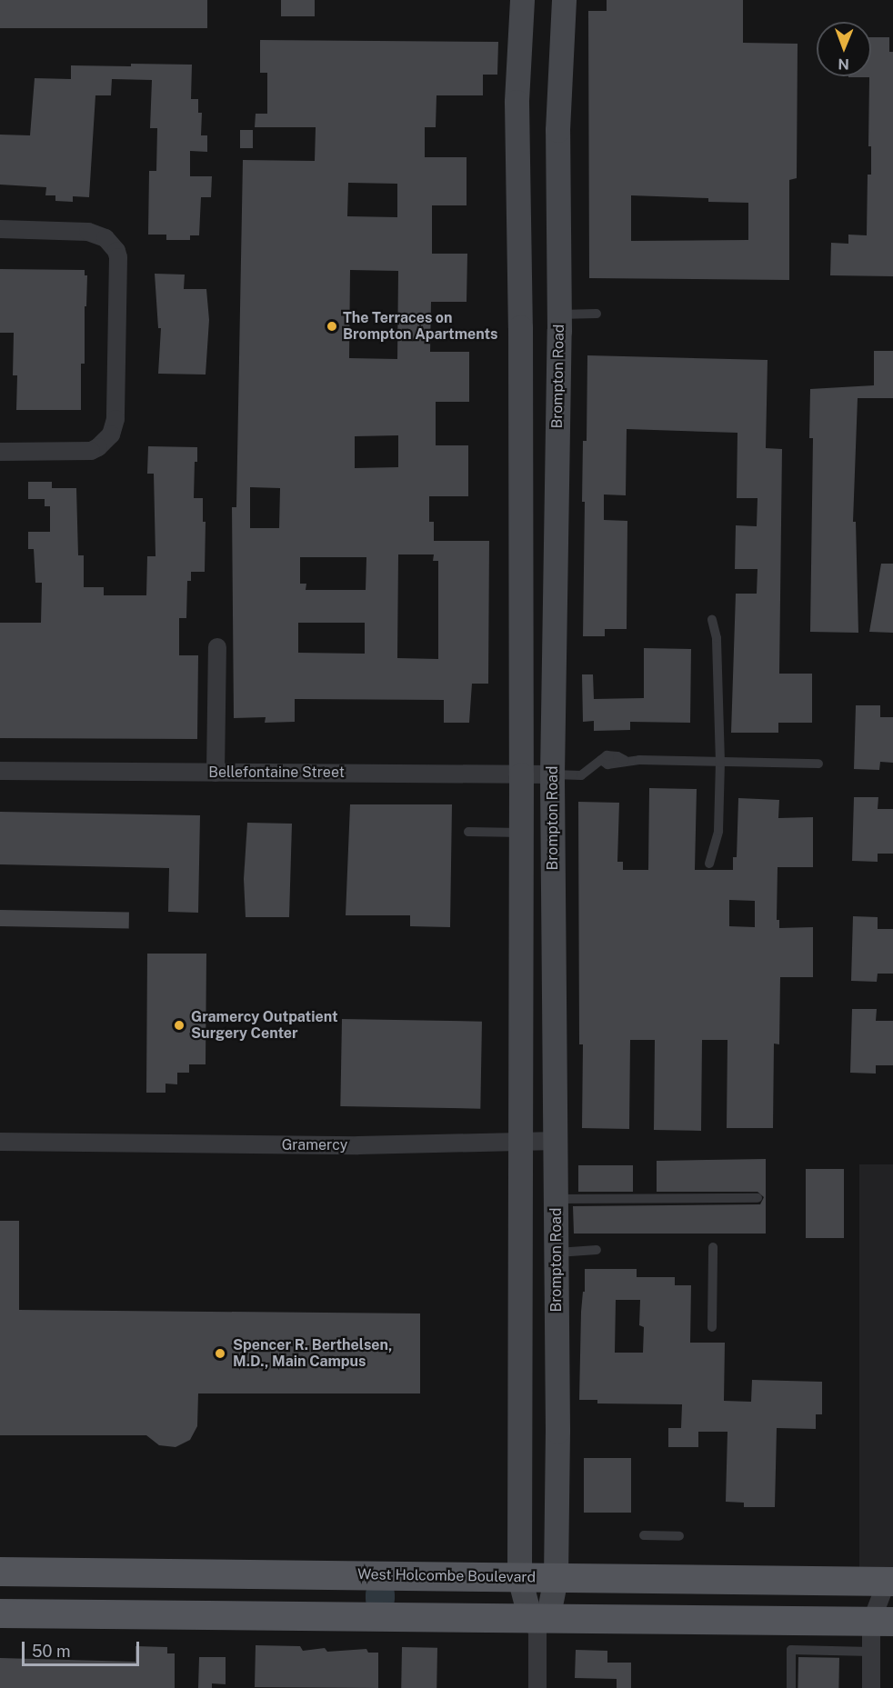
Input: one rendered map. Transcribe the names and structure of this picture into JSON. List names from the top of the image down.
{
  "streets": {
    "main road": ["West Holcombe Boulevard"],
    "street": ["Brompton Road", "Bellefontaine Street", "Gramercy"]
  },
  "crossings": [
    ["Brompton Road", "Bellefontaine Street"],
    ["Brompton Road", "Gramercy"],
    ["Brompton Road", "West Holcombe Boulevard"]
  ],
  "places": ["The Terraces on Brompton Apartments", "Gramercy Outpatient Surgery Center", "Spencer R. Berthelsen, M.D., Main Campus"],
  "scale_bar": "50 m",
  "north": "bottom"
}
